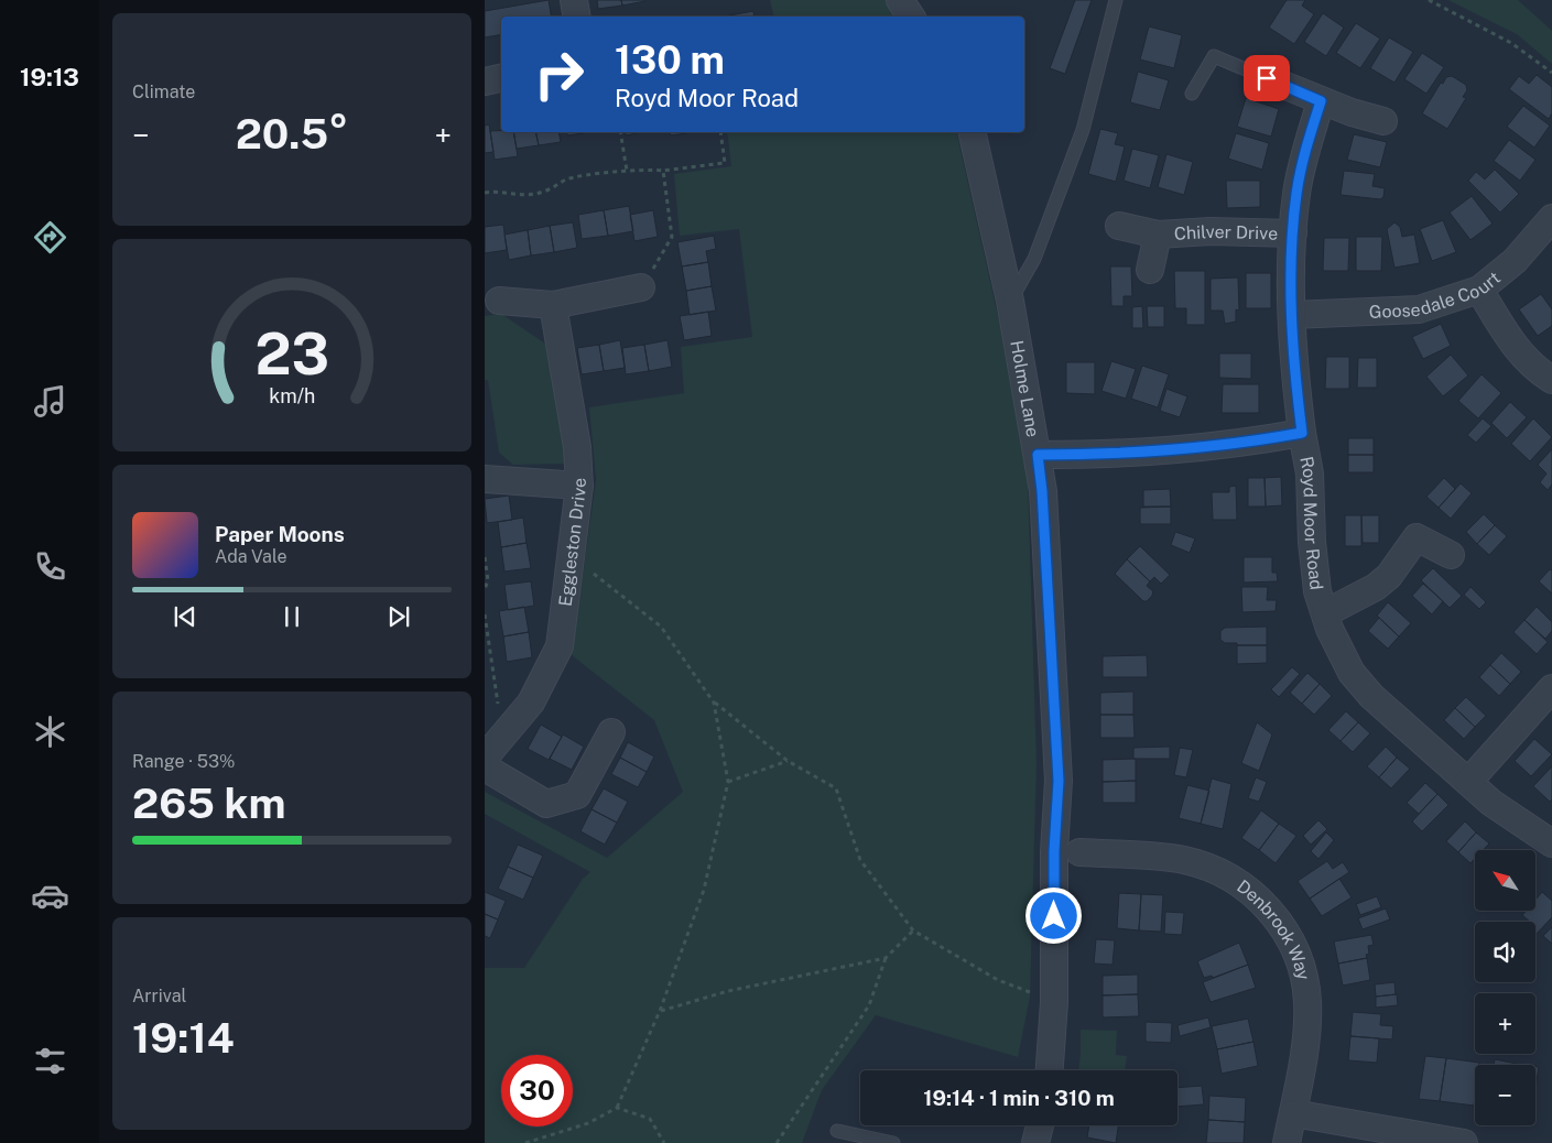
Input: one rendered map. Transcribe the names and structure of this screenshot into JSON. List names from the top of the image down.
{
  "streets": {
    "street": [
      "Chilver Drive",
      "Goosedale Court",
      "Holme Lane",
      "Royd Moor Road",
      "Eggleston Drive",
      "Denbrook Way"
    ]
  },
  "crossings": [
    ["Chilver Drive", "Goosedale Court"],
    ["Chilver Drive", "Royd Moor Road"],
    ["Holme Lane", "Royd Moor Road"]
  ],
  "north": "top left",
  "page": {
    "tabs": "19:13",
    "tile": [
      "Climate",
      ["Range · 53%", "265 km"],
      ["Arrival", "19:14"]
    ],
    "turn": ["130 m", "Royd Moor Road"],
    "heat": ["−", "20.5°", "+"],
    "song": ["Paper Moons", "Ada Vale"],
    "map_buttons": ["+", "−"],
    "limit": "30",
    "trip": "19:14 · 1 min · 310 m",
    "gauge": ["23", "km/h"]
  }
}
